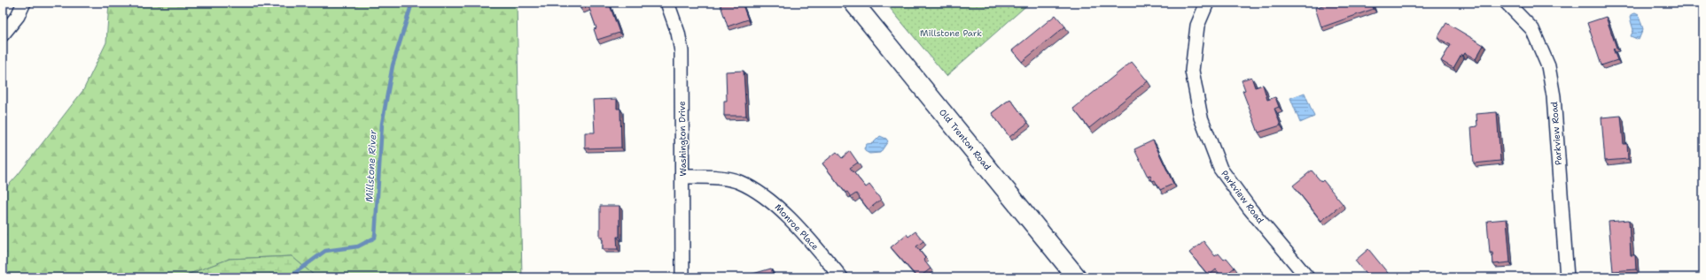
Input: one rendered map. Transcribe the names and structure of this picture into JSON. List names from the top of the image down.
{
  "streets": {
    "main road": ["Old Trenton Road"],
    "street": ["Parkview Road", "Washington Drive", "Monroe Place"]
  },
  "crossings": [
    ["Washington Drive", "Monroe Place"]
  ],
  "water": ["Millstone River"],
  "parks": ["Millstone Park"]
}
